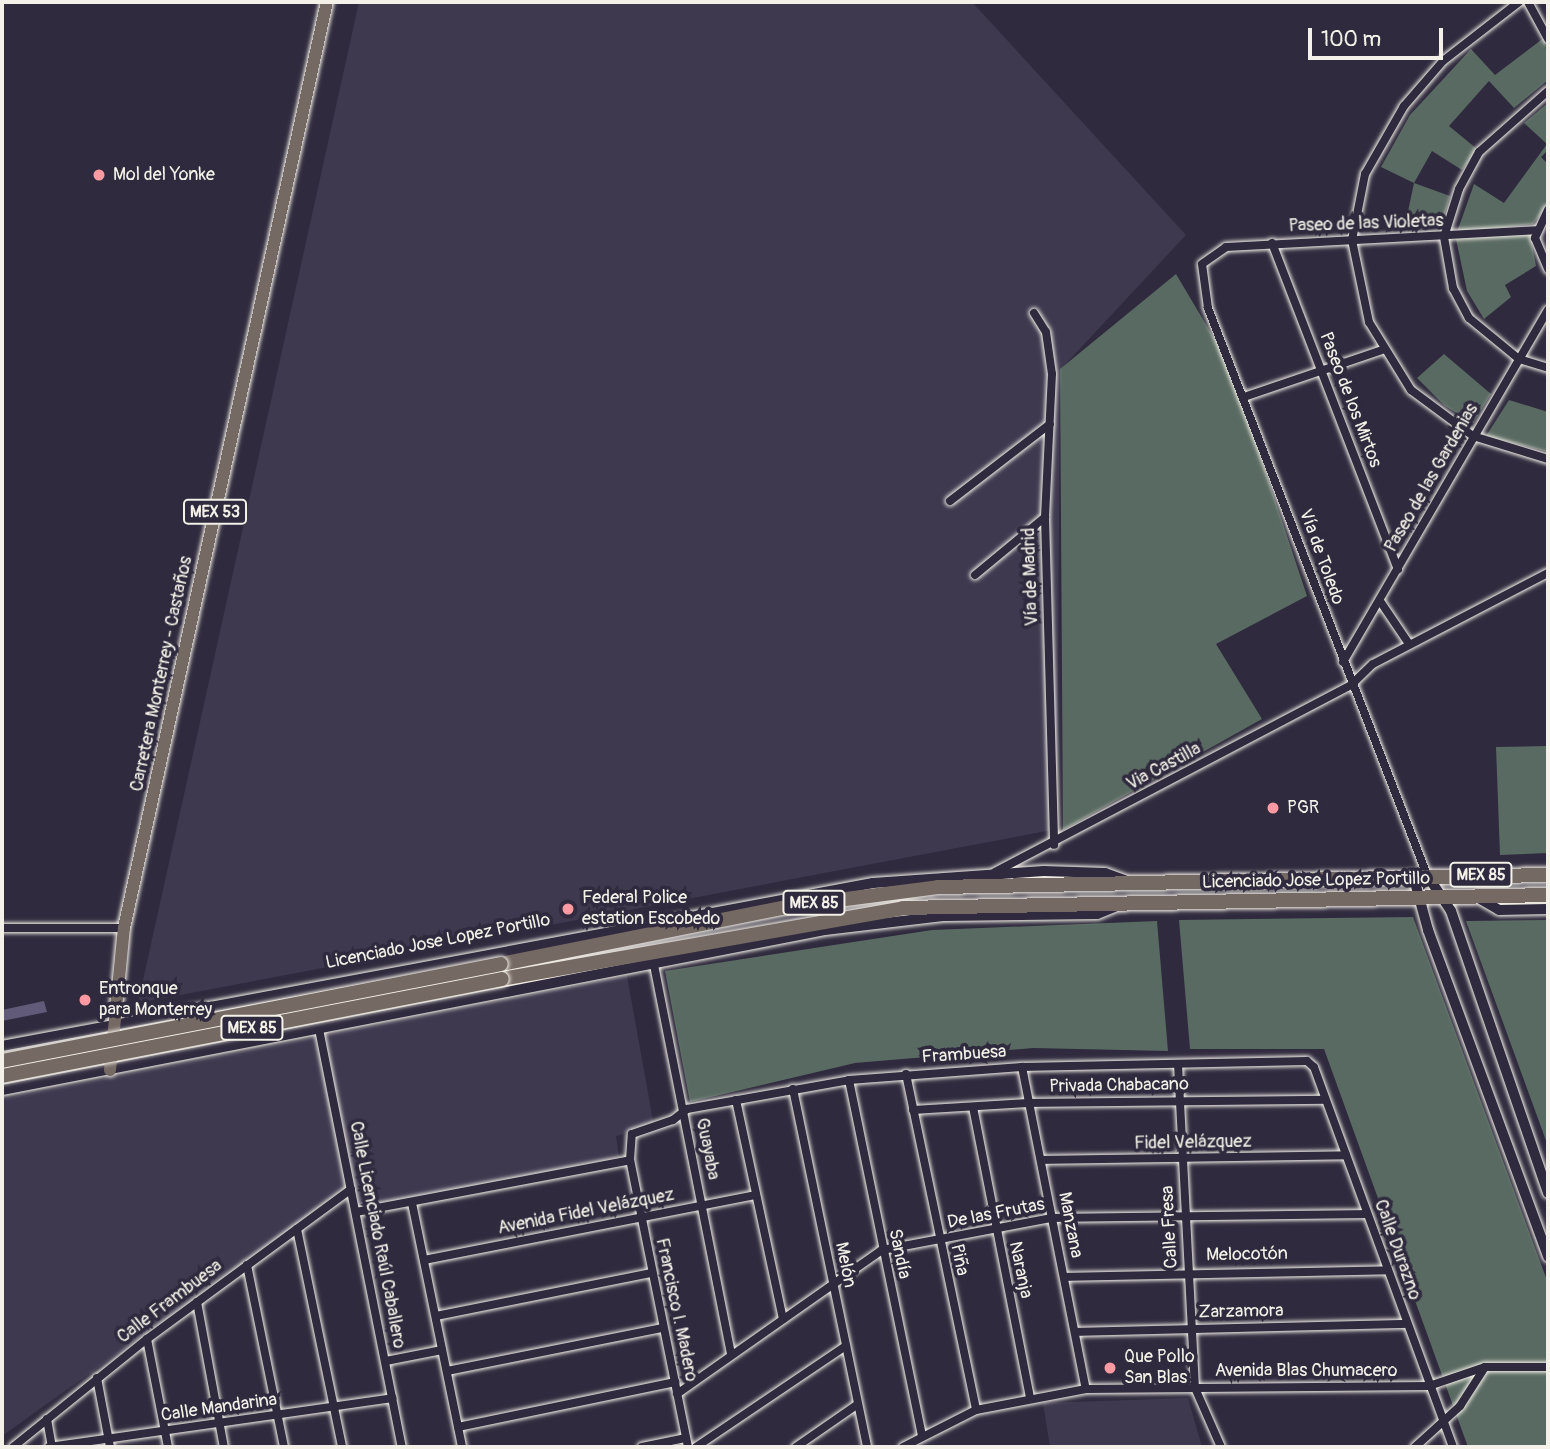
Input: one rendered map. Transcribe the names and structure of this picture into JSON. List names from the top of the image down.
{
  "streets": {
    "highway": ["MEX 85", "Licenciado Jose Lopez Portillo"],
    "main road": ["MEX 53", "Carretera Monterrey - Castaños"],
    "street": [
      "Paseo de las Violetas",
      "Paseo de los Mirtos",
      "Paseo de las Gardenias",
      "Vía de Toledo",
      "Vía de Madrid",
      "Via Castilla",
      "Frambuesa",
      "Privada Chabacano",
      "Fidel Velázquez",
      "Guayaba",
      "Avenida Fidel Velázquez",
      "De las Frutas",
      "Manzana",
      "Calle Fresa",
      "Calle Licenciado Raúl Caballero",
      "Calle Durazno",
      "Sandía",
      "Melocotón",
      "Piña",
      "Melón",
      "Naranja",
      "Calle Frambuesa",
      "Francisco I. Madero",
      "Zarzamora",
      "Avenida Blas Chumacero",
      "Calle Mandarina"
    ]
  },
  "crossings": [
    ["Paseo de las Violetas", "Paseo de los Mirtos"],
    ["Paseo de las Violetas", "Vía de Toledo"],
    ["Paseo de los Mirtos", "Paseo de las Gardenias"],
    ["Paseo de las Gardenias", "Vía de Toledo"],
    ["Vía de Toledo", "Via Castilla"],
    ["Vía de Toledo", "Licenciado Jose Lopez Portillo"],
    ["Vía de Madrid", "Via Castilla"],
    ["Carretera Monterrey - Castaños", "Licenciado Jose Lopez Portillo"],
    ["Via Castilla", "Licenciado Jose Lopez Portillo"],
    ["Licenciado Jose Lopez Portillo", "Guayaba"],
    ["Licenciado Jose Lopez Portillo", "Calle Licenciado Raúl Caballero"],
    ["Frambuesa", "Guayaba"],
    ["Frambuesa", "Manzana"],
    ["Frambuesa", "Calle Fresa"],
    ["Frambuesa", "Calle Durazno"],
    ["Frambuesa", "Sandía"],
    ["Frambuesa", "Piña"],
    ["Frambuesa", "Melón"],
    ["Frambuesa", "Francisco I. Madero"],
    ["Privada Chabacano", "Manzana"],
    ["Privada Chabacano", "Calle Fresa"],
    ["Privada Chabacano", "Calle Durazno"],
    ["Privada Chabacano", "Piña"],
    ["Privada Chabacano", "Naranja"],
    ["Fidel Velázquez", "Manzana"],
    ["Fidel Velázquez", "Calle Fresa"],
    ["Fidel Velázquez", "Calle Durazno"],
    ["Guayaba", "Avenida Fidel Velázquez"],
    ["Guayaba", "De las Frutas"],
    ["Avenida Fidel Velázquez", "Francisco I. Madero"],
    ["De las Frutas", "Manzana"],
    ["De las Frutas", "Calle Fresa"],
    ["De las Frutas", "Calle Durazno"],
    ["De las Frutas", "Sandía"],
    ["De las Frutas", "Piña"],
    ["De las Frutas", "Melón"],
    ["De las Frutas", "Naranja"],
    ["De las Frutas", "Francisco I. Madero"],
    ["Manzana", "Melocotón"],
    ["Manzana", "Zarzamora"],
    ["Manzana", "Avenida Blas Chumacero"],
    ["Calle Fresa", "Melocotón"],
    ["Calle Fresa", "Zarzamora"],
    ["Calle Fresa", "Avenida Blas Chumacero"],
    ["Calle Licenciado Raúl Caballero", "Calle Frambuesa"],
    ["Calle Licenciado Raúl Caballero", "Calle Mandarina"],
    ["Calle Durazno", "Melocotón"],
    ["Calle Durazno", "Zarzamora"],
    ["Calle Durazno", "Avenida Blas Chumacero"],
    ["Sandía", "Avenida Blas Chumacero"],
    ["Piña", "Avenida Blas Chumacero"],
    ["Naranja", "Avenida Blas Chumacero"]
  ],
  "places": [
    "Mol del Yonke",
    "PGR",
    "Federal Police estation Escobedo",
    "Entronque para Monterrey",
    "Que Pollo San Blas"
  ],
  "scale_bar": "100 m"
}
